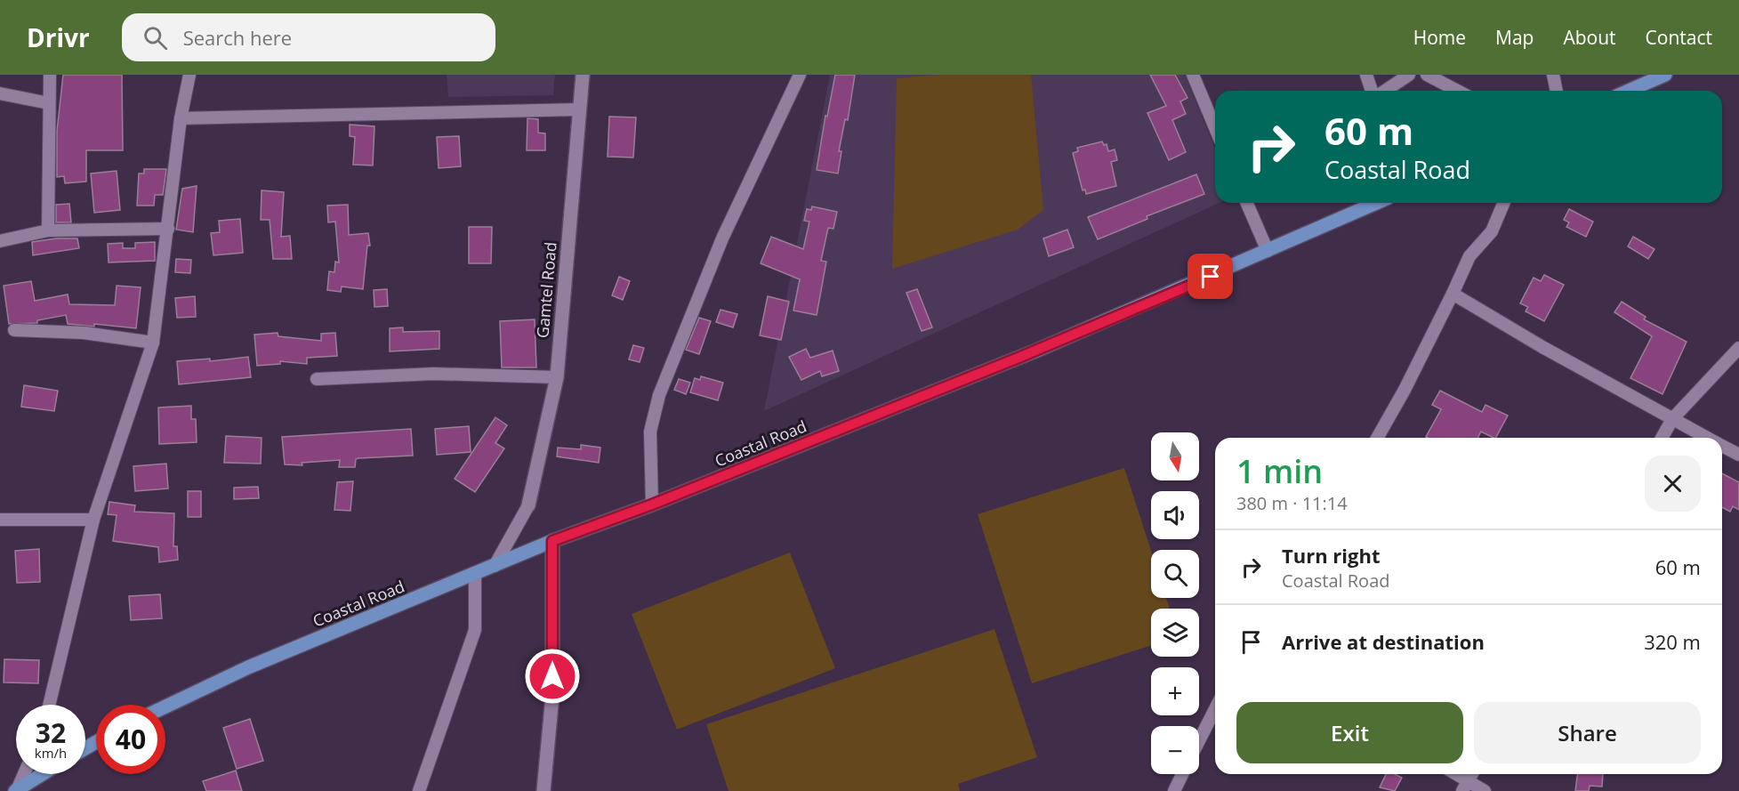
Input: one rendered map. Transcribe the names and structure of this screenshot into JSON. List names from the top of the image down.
{
  "streets": {
    "main road": ["Coastal Road"],
    "street": ["Gamtel Road"]
  },
  "north": "bottom",
  "page": {
    "header": "Drivr",
    "search": "Search here",
    "nav": [
      "Home",
      "Map",
      "About",
      "Contact"
    ],
    "turn": ["60 m", "Coastal Road"],
    "map_buttons": ["+", "−"],
    "heading": ["1 min", "380 m · 11:14"],
    "list": [
      {
        "name": "Turn right",
        "note": "Coastal Road",
        "value": "60 m"
      },
      {
        "name": "Arrive at destination",
        "value": "320 m"
      }
    ],
    "buttons": ["Exit", "Share"],
    "speed": "32 km/h",
    "limit": "40"
  }
}
